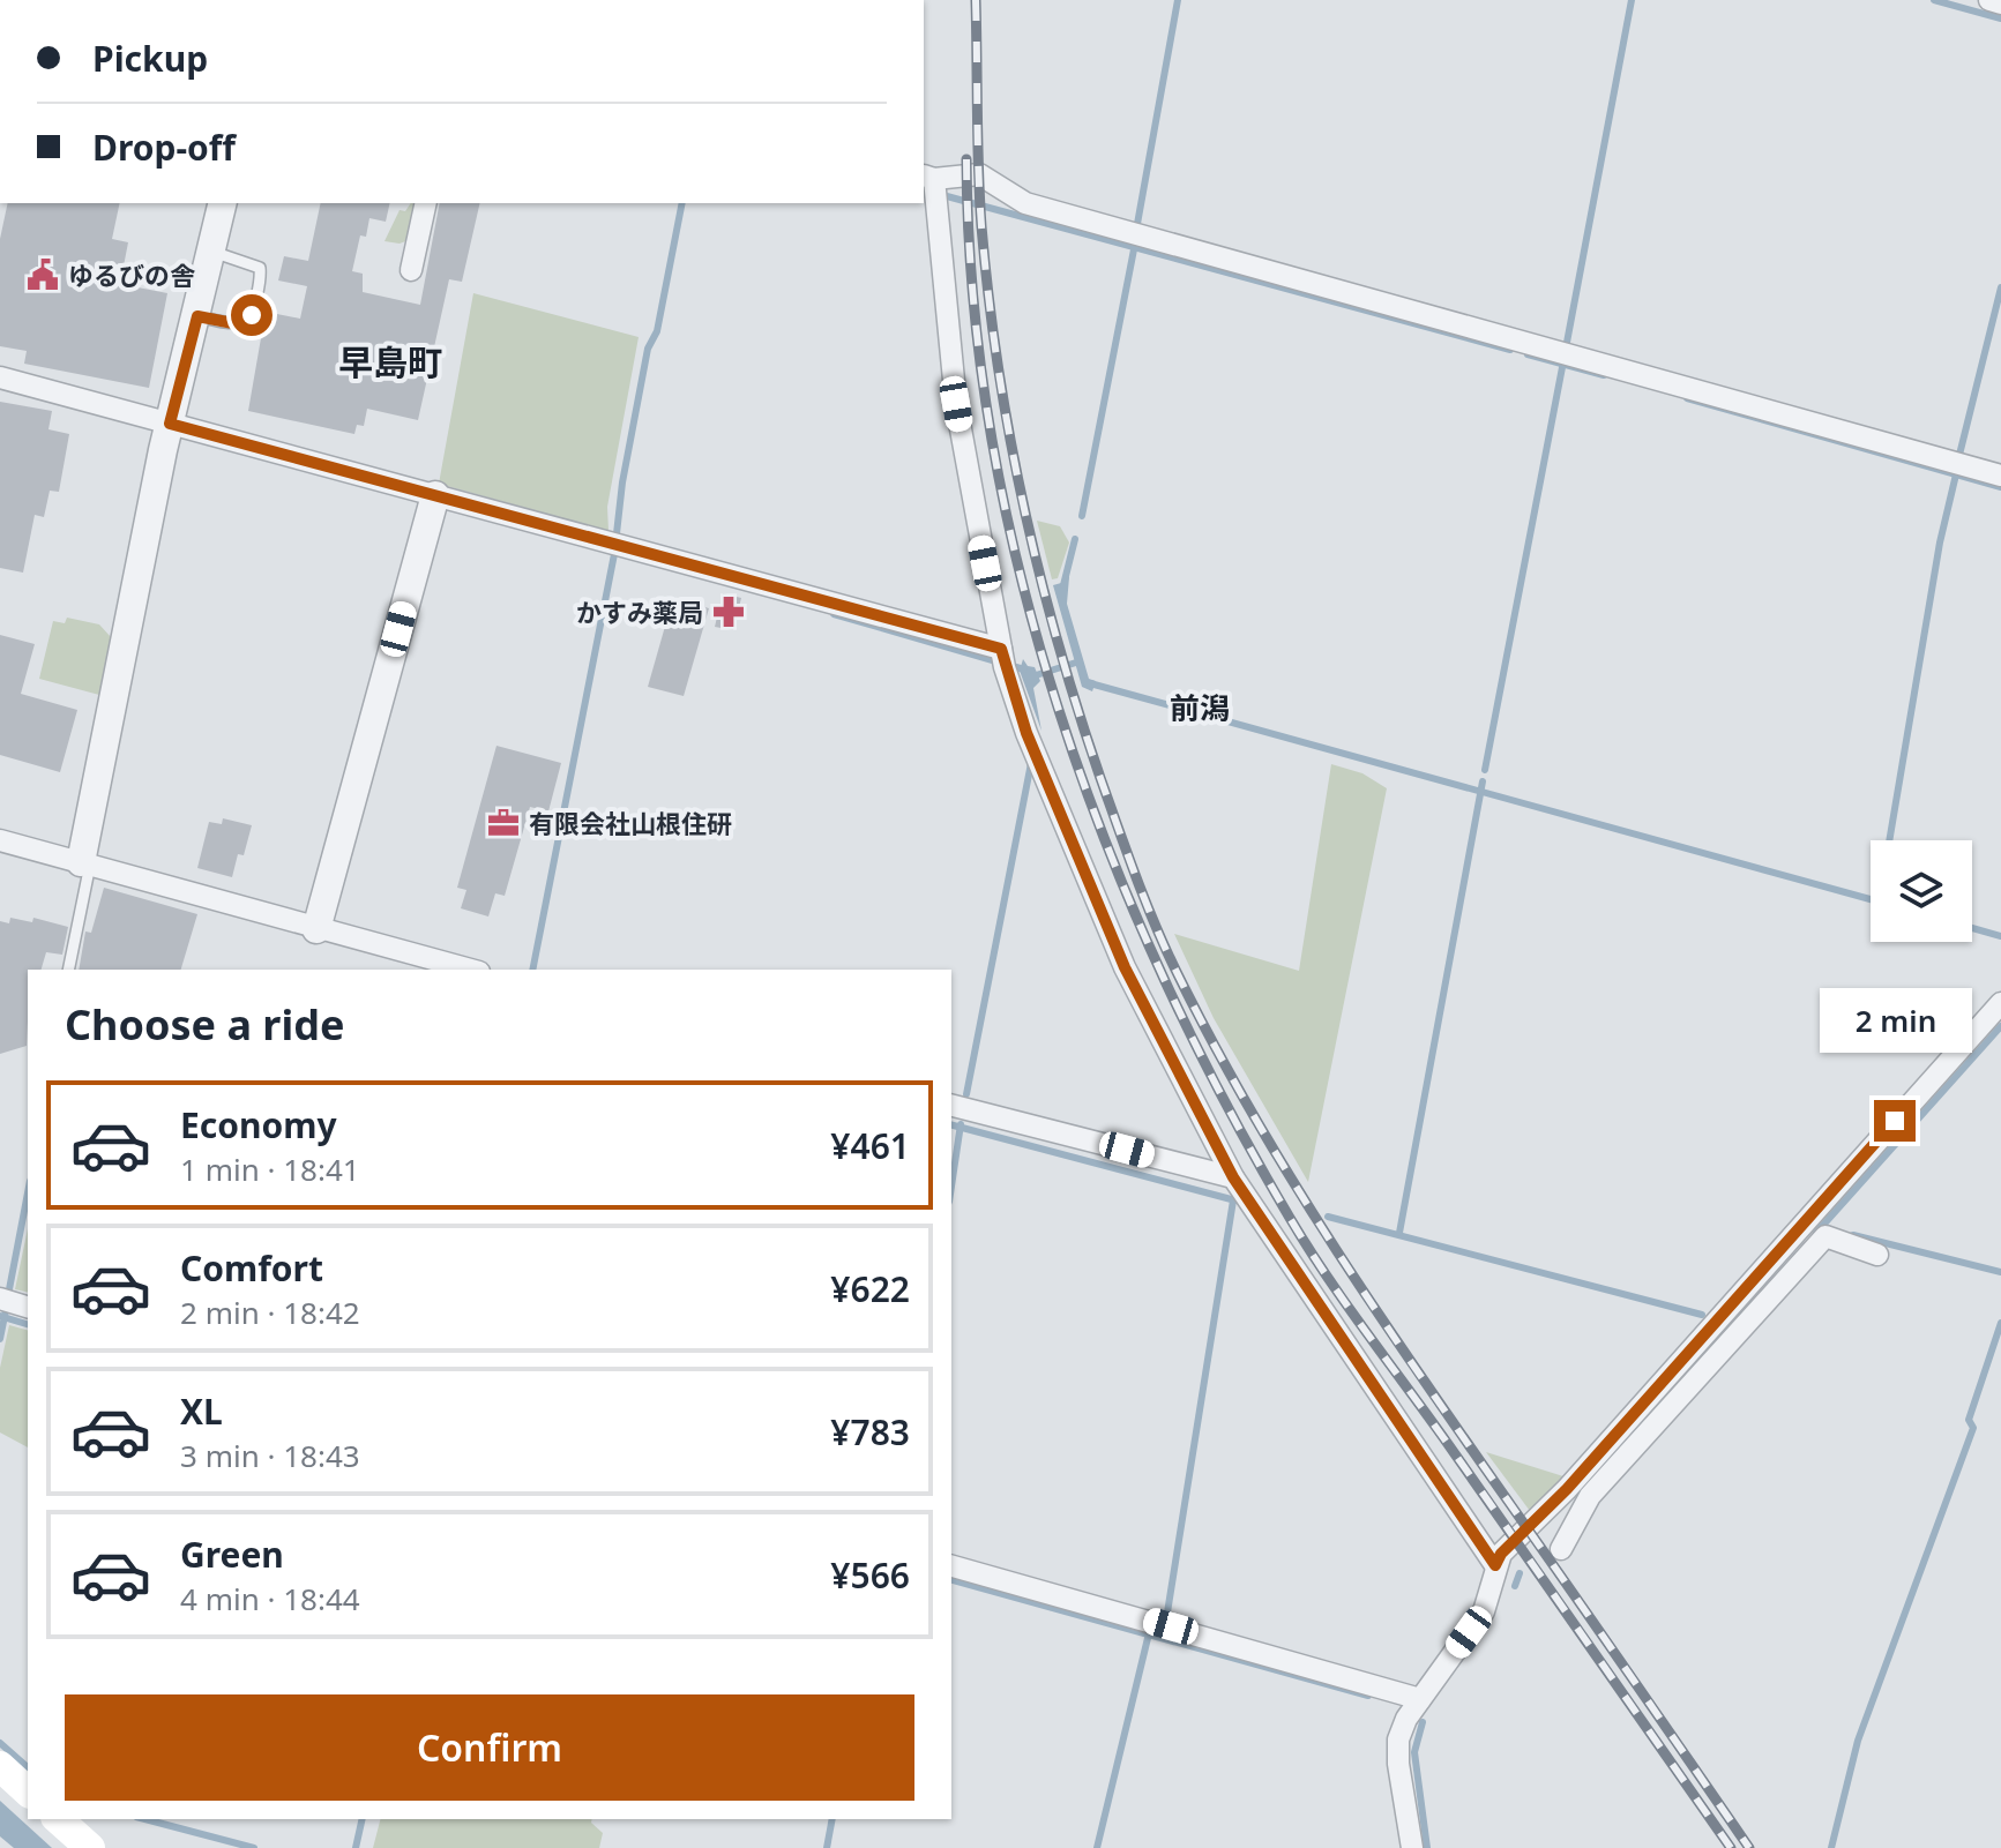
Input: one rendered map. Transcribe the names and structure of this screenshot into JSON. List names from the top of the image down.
{
  "districts": ["早島町", "前潟"],
  "places": {
    "public building": ["ゆるびの舎"],
    "pharmacy": ["かすみ薬局"],
    "office": ["有限会社山根住研"]
  },
  "page": {
    "banner": ["Pickup", "Drop-off"],
    "heading": "Choose a ride",
    "bubble": "2 min",
    "list": [
      {
        "name": "Economy",
        "note": "1 min · 18:41",
        "value": "¥461"
      },
      {
        "name": "Comfort",
        "note": "2 min · 18:42",
        "value": "¥622"
      },
      {
        "name": "XL",
        "note": "3 min · 18:43",
        "value": "¥783"
      },
      {
        "name": "Green",
        "note": "4 min · 18:44",
        "value": "¥566"
      }
    ],
    "buttons": "Confirm"
  }
}
